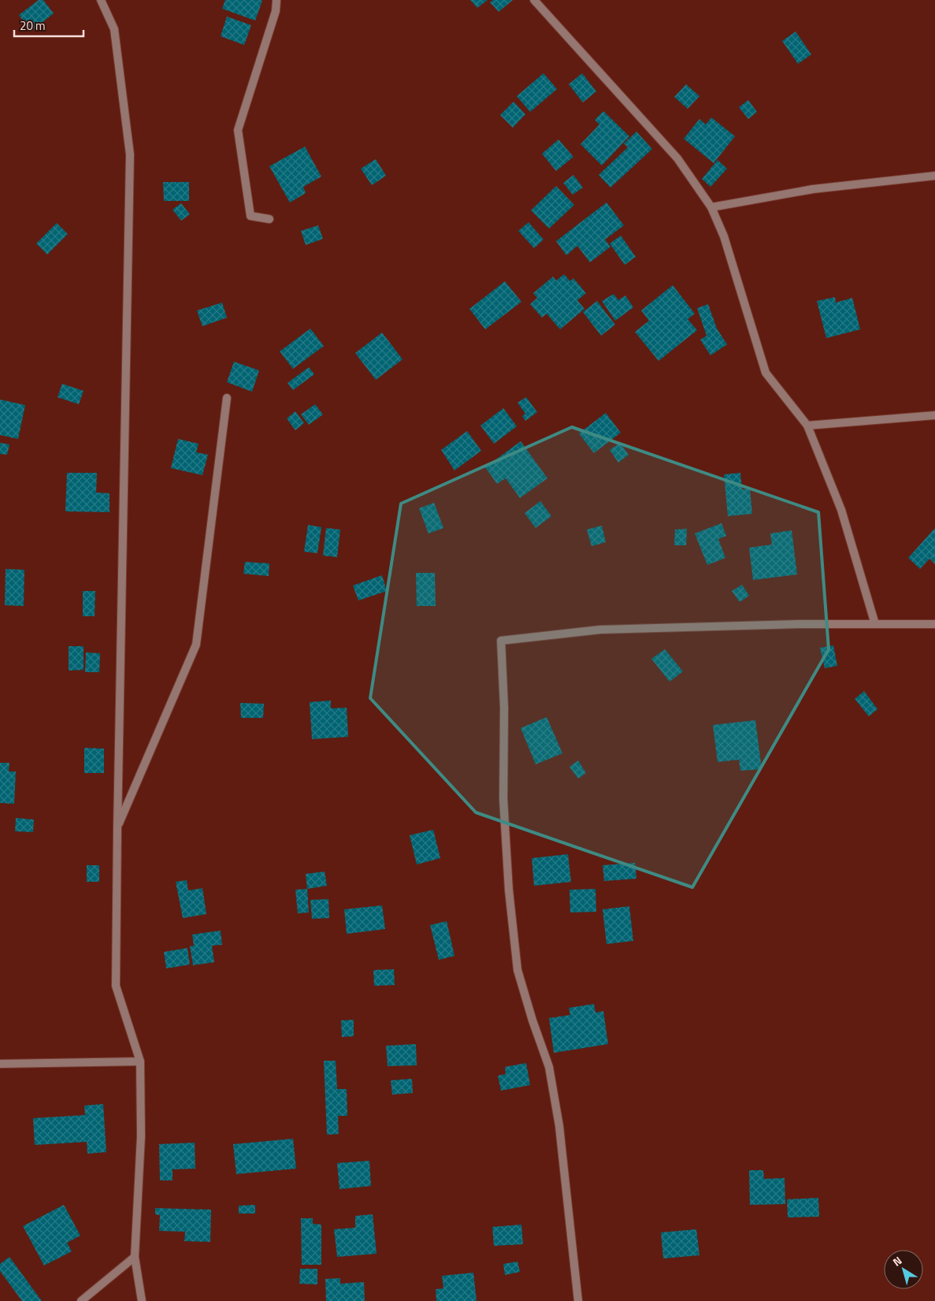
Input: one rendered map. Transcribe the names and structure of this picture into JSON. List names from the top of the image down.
{
  "scale_bar": "20 m",
  "north": "top left"
}
